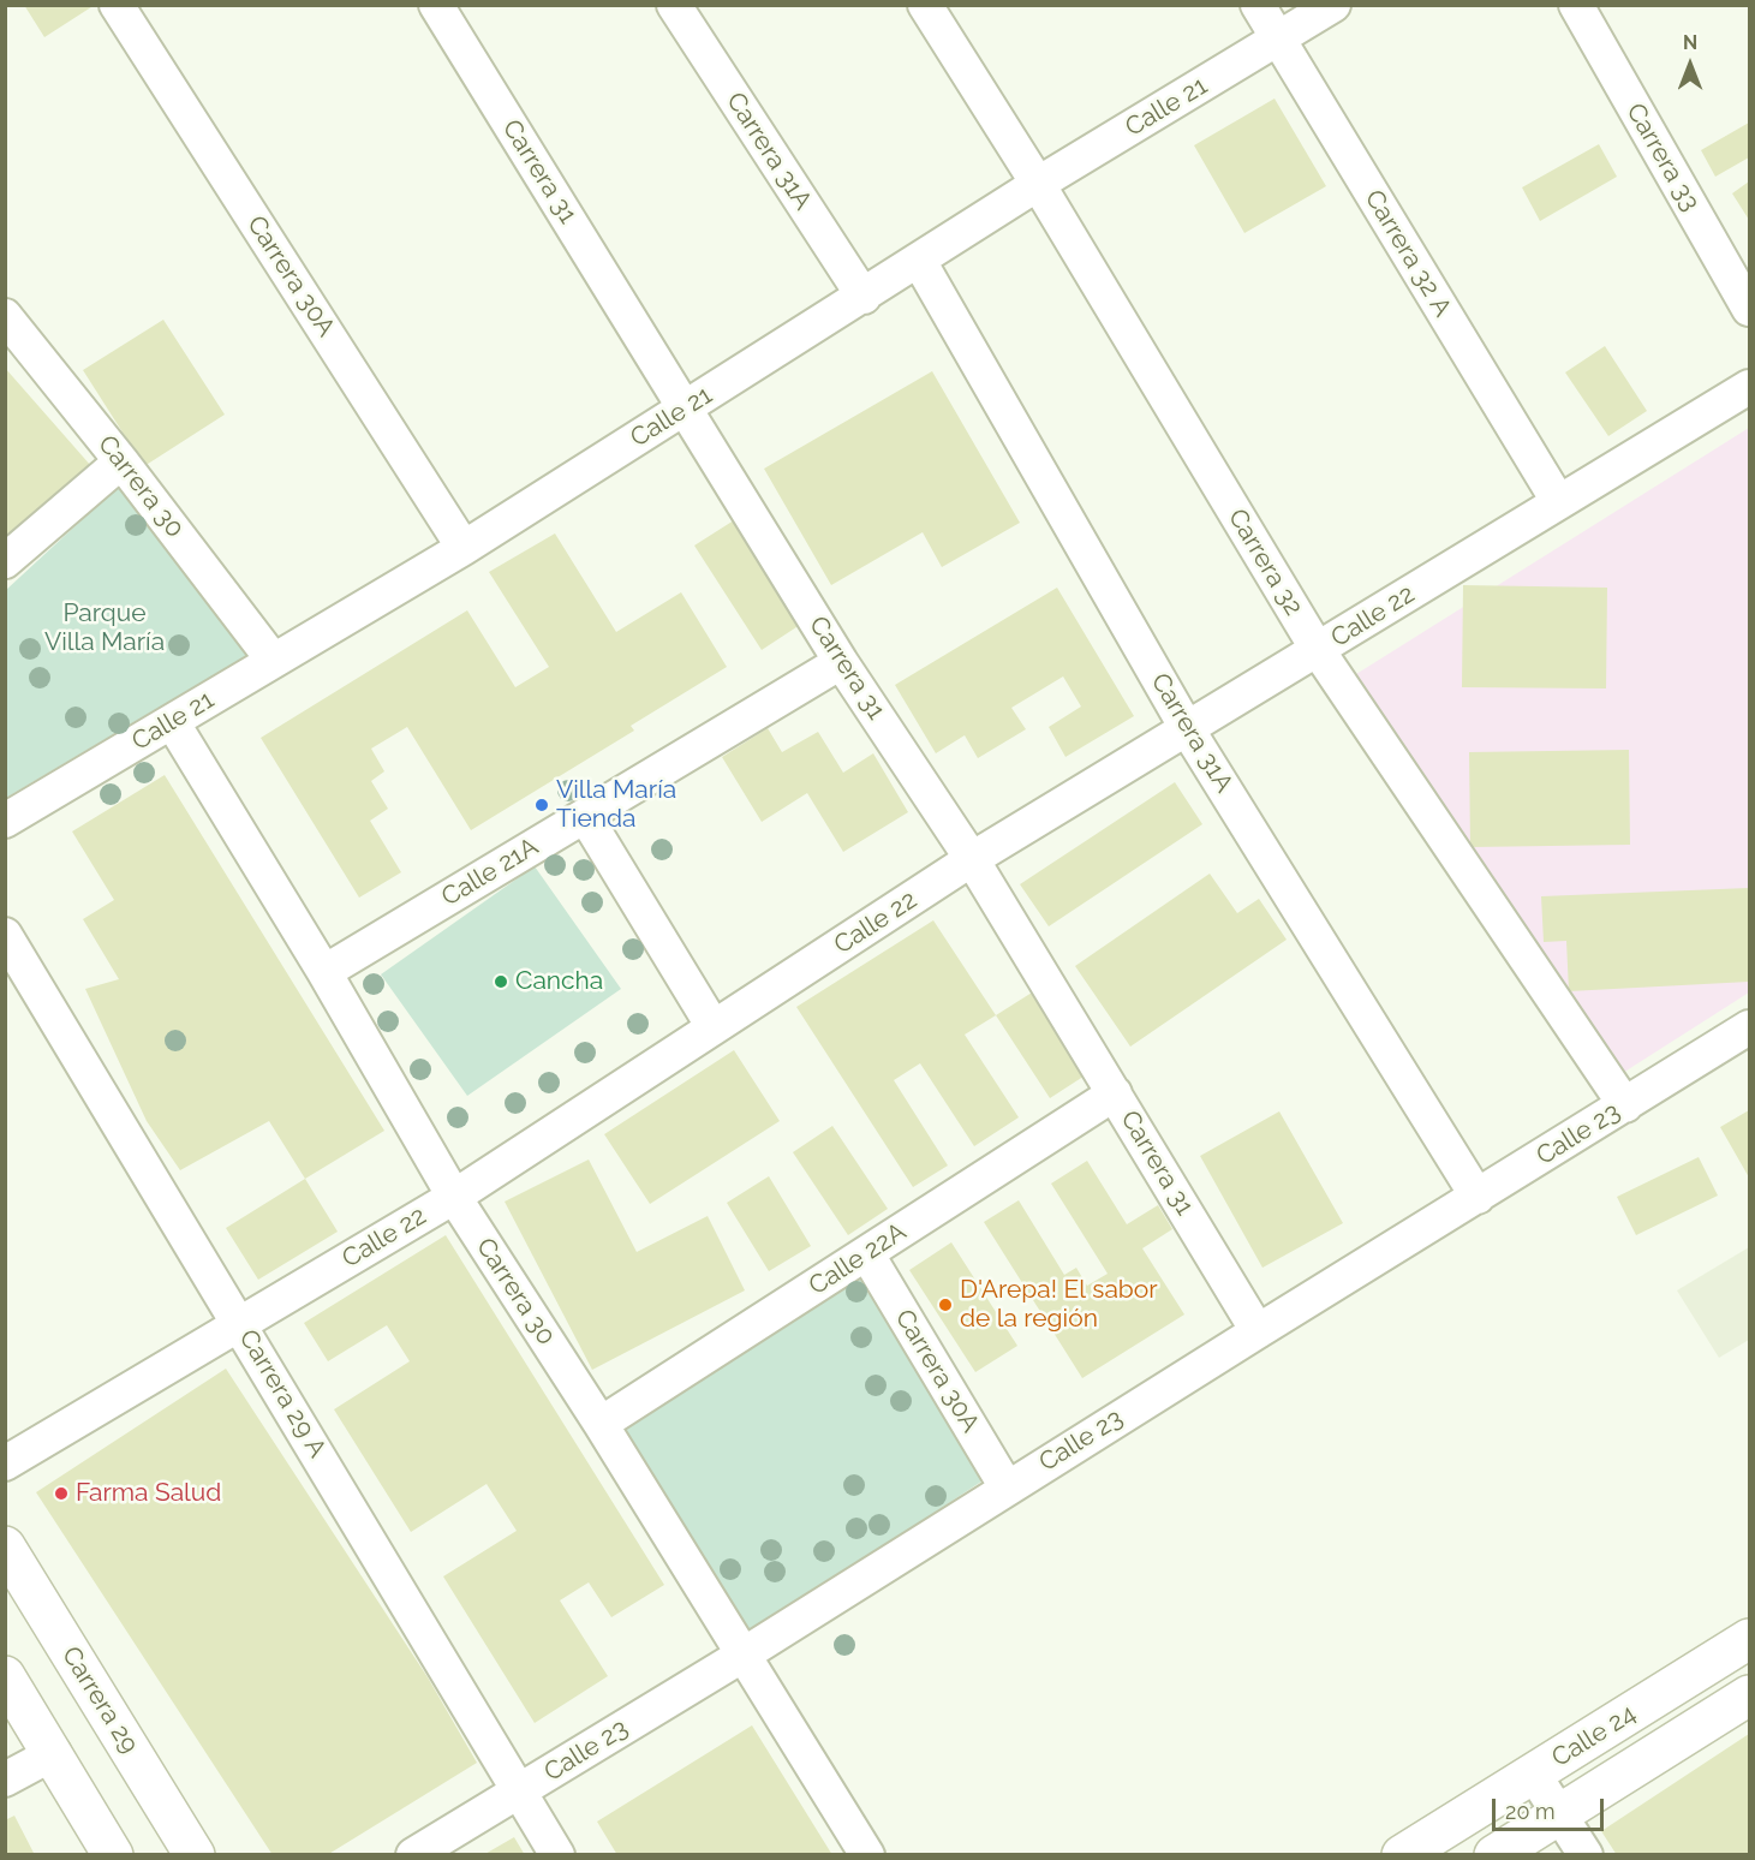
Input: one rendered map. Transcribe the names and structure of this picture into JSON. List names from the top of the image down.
{
  "streets": {
    "street": [
      "Calle 21",
      "Carrera 31A",
      "Carrera 33",
      "Carrera 31",
      "Carrera 32 A",
      "Carrera 30A",
      "Carrera 30",
      "Carrera 32",
      "Calle 22",
      "Calle 21A",
      "Calle 23",
      "Calle 22A",
      "Carrera 29 A",
      "Carrera 29",
      "Calle 24"
    ]
  },
  "crossings": [
    ["Calle 21", "Carrera 31A"],
    ["Calle 21", "Carrera 31"],
    ["Calle 21", "Carrera 32 A"],
    ["Calle 21", "Carrera 30A"],
    ["Calle 21", "Carrera 30"],
    ["Calle 21", "Carrera 32"],
    ["Carrera 31A", "Calle 22"],
    ["Carrera 31A", "Calle 23"],
    ["Carrera 31", "Calle 22"],
    ["Carrera 31", "Calle 21A"],
    ["Carrera 31", "Calle 23"],
    ["Carrera 31", "Calle 22A"],
    ["Carrera 32 A", "Calle 22"],
    ["Carrera 30A", "Calle 23"],
    ["Carrera 30A", "Calle 22A"],
    ["Carrera 30", "Calle 22"],
    ["Carrera 30", "Calle 21A"],
    ["Carrera 30", "Calle 23"],
    ["Carrera 30", "Calle 22A"],
    ["Carrera 32", "Calle 22"],
    ["Carrera 32", "Calle 23"],
    ["Calle 22", "Carrera 29 A"],
    ["Calle 23", "Carrera 29 A"]
  ],
  "parks": ["Parque Villa María"],
  "places": [
    "Villa María Tienda",
    "Cancha",
    "D'Arepa! El sabor de la región",
    "Farma Salud"
  ],
  "scale_bar": "20 m",
  "north": "top"
}
